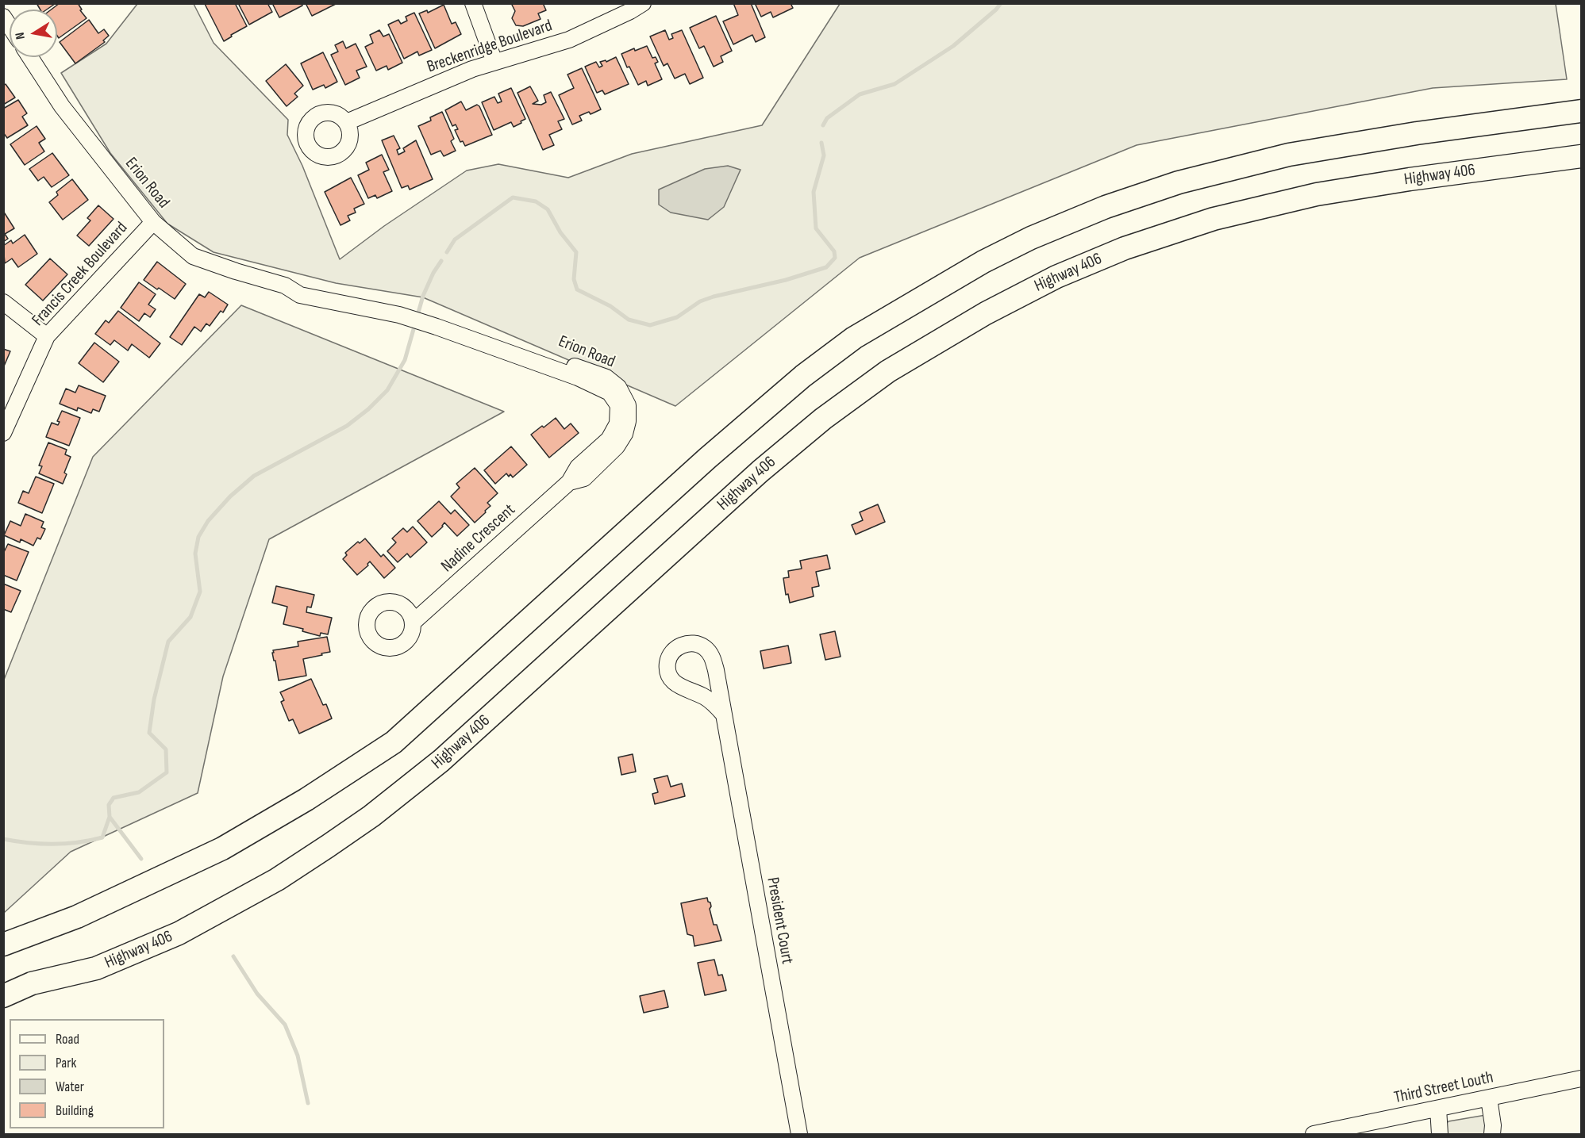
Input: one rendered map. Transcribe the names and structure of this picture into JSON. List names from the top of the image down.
{
  "streets": {
    "highway": ["Highway 406"],
    "street": [
      "Breckenridge Boulevard",
      "Erion Road",
      "Francis Creek Boulevard",
      "Nadine Crescent",
      "President Court",
      "Third Street Louth"
    ]
  },
  "crossings": [
    ["Erion Road", "Francis Creek Boulevard"],
    ["Erion Road", "Nadine Crescent"]
  ],
  "legend": [
    "Road",
    "Park",
    "Water",
    "Building"
  ],
  "north": "left"
}
